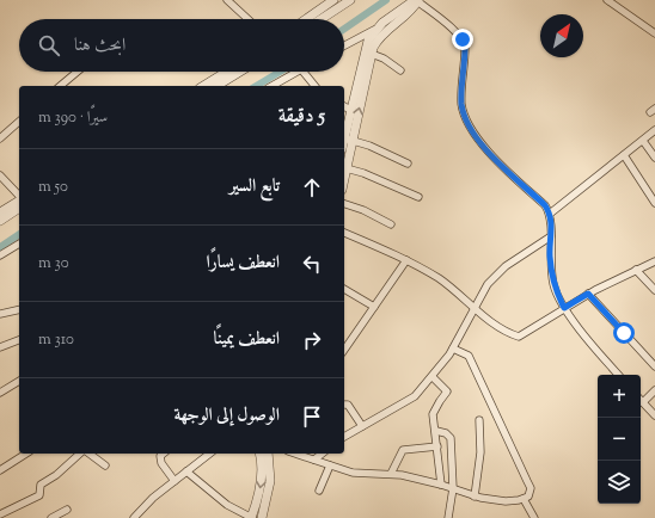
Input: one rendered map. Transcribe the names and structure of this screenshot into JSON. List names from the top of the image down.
{
  "north": "top right",
  "page": {
    "search": "ابحث هنا",
    "heading": ["5 دقيقة", "سيرًا · 390 m"],
    "list": [
      ["تابع السير", "50 m"],
      ["انعطف يسارًا", "30 m"],
      ["انعطف يمينًا", "310 m"],
      "الوصول إلى الوجهة"
    ],
    "map_buttons": ["+", "−"]
  }
}
